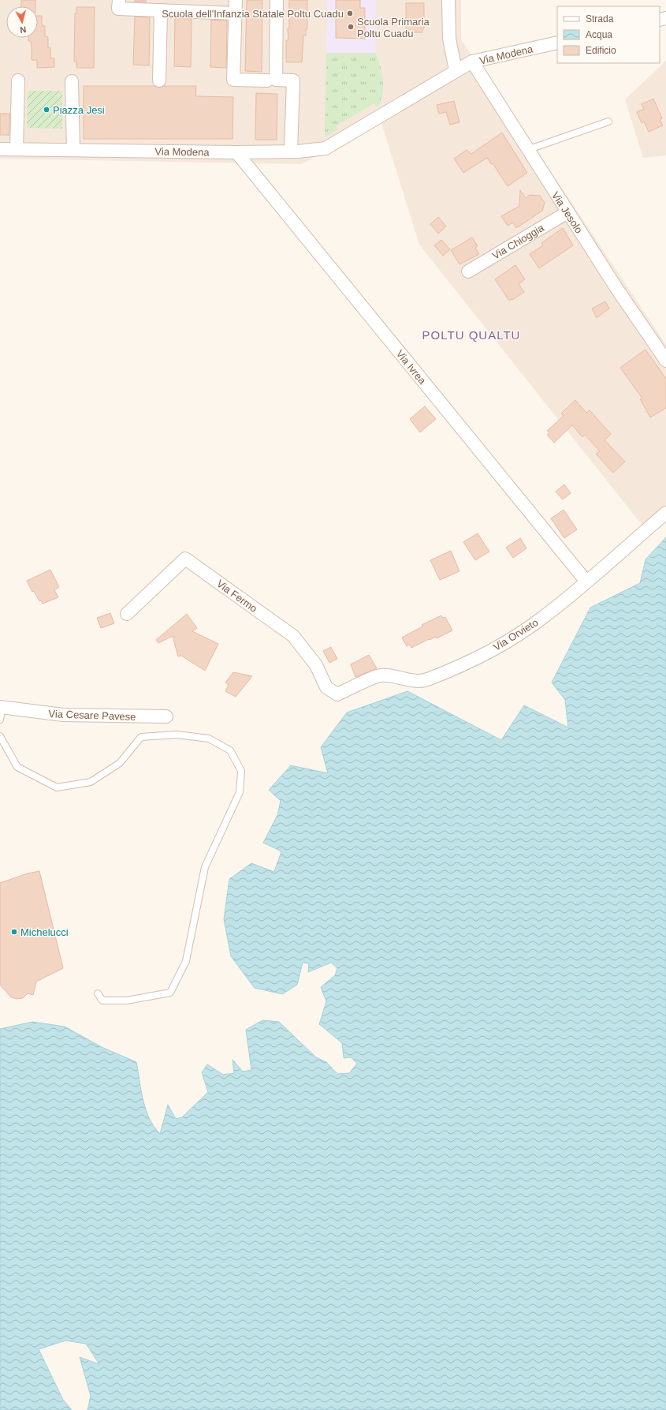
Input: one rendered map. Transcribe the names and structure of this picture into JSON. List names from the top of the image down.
{
  "streets": {
    "street": [
      "Via Modena",
      "Via Jesolo",
      "Via Chioggia",
      "Via Ivrea",
      "Via Fermo",
      "Via Orvieto",
      "Via Cesare Pavese"
    ]
  },
  "crossings": [
    ["Via Modena", "Via Jesolo"],
    ["Via Modena", "Via Ivrea"],
    ["Via Jesolo", "Via Chioggia"],
    ["Via Ivrea", "Via Orvieto"],
    ["Via Fermo", "Via Orvieto"]
  ],
  "districts": ["POLTU QUALTU"],
  "places": [
    "Scuola dell'Infanzia Statale Poltu Cuadu",
    "Scuola Primaria Poltu Cuadu",
    "Piazza Jesi",
    "Michelucci"
  ],
  "legend": ["Strada", "Acqua", "Edificio"],
  "north": "bottom"
}
